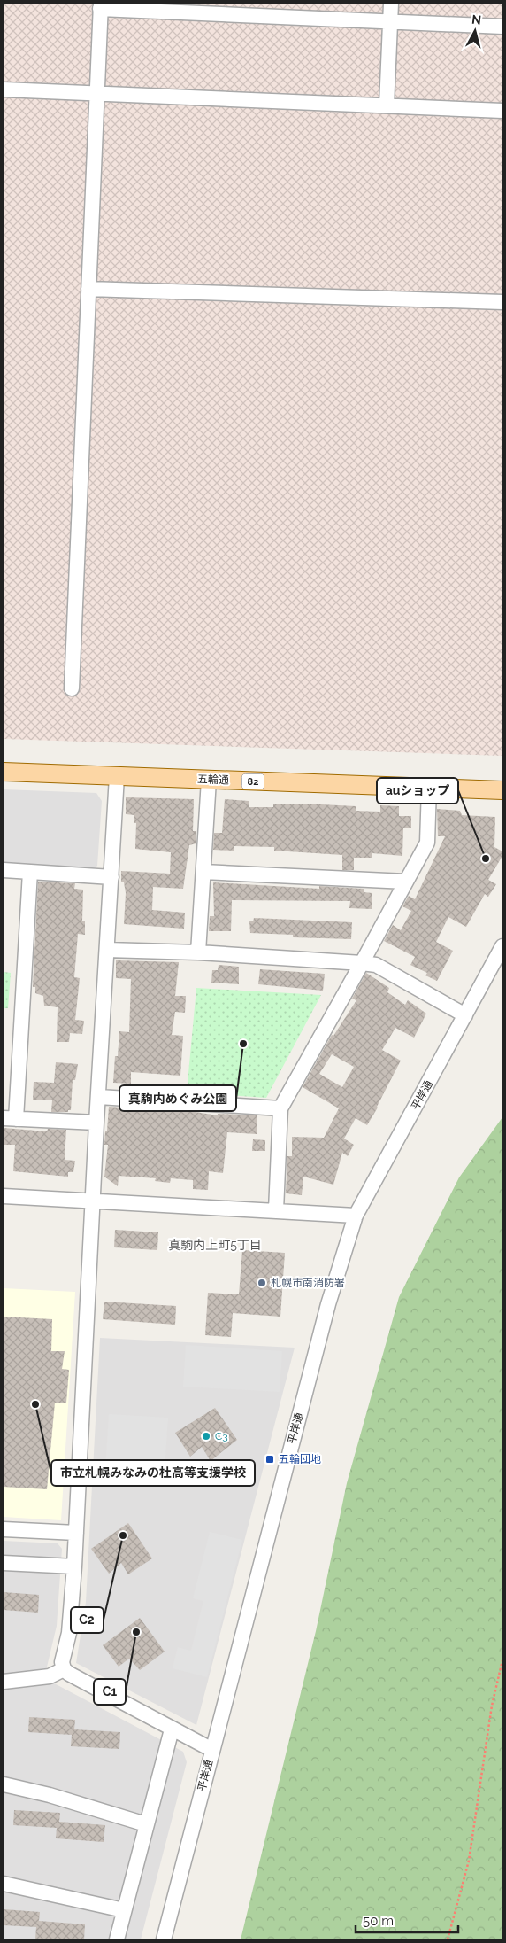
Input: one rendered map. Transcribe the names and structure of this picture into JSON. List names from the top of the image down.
{
  "streets": {
    "main road": ["五輪通", "82"],
    "street": ["平岸通"]
  },
  "districts": ["真駒内上町5丁目"],
  "places": {
    "other": [
      "auショップ",
      "真駒内めぐみ公園",
      "札幌市南消防署",
      "市立札幌みなみの杜高等支援学校",
      "C3",
      "C2",
      "C1"
    ],
    "transit": ["五輪団地"]
  },
  "scale_bar": "50 m",
  "north": "top"
}
